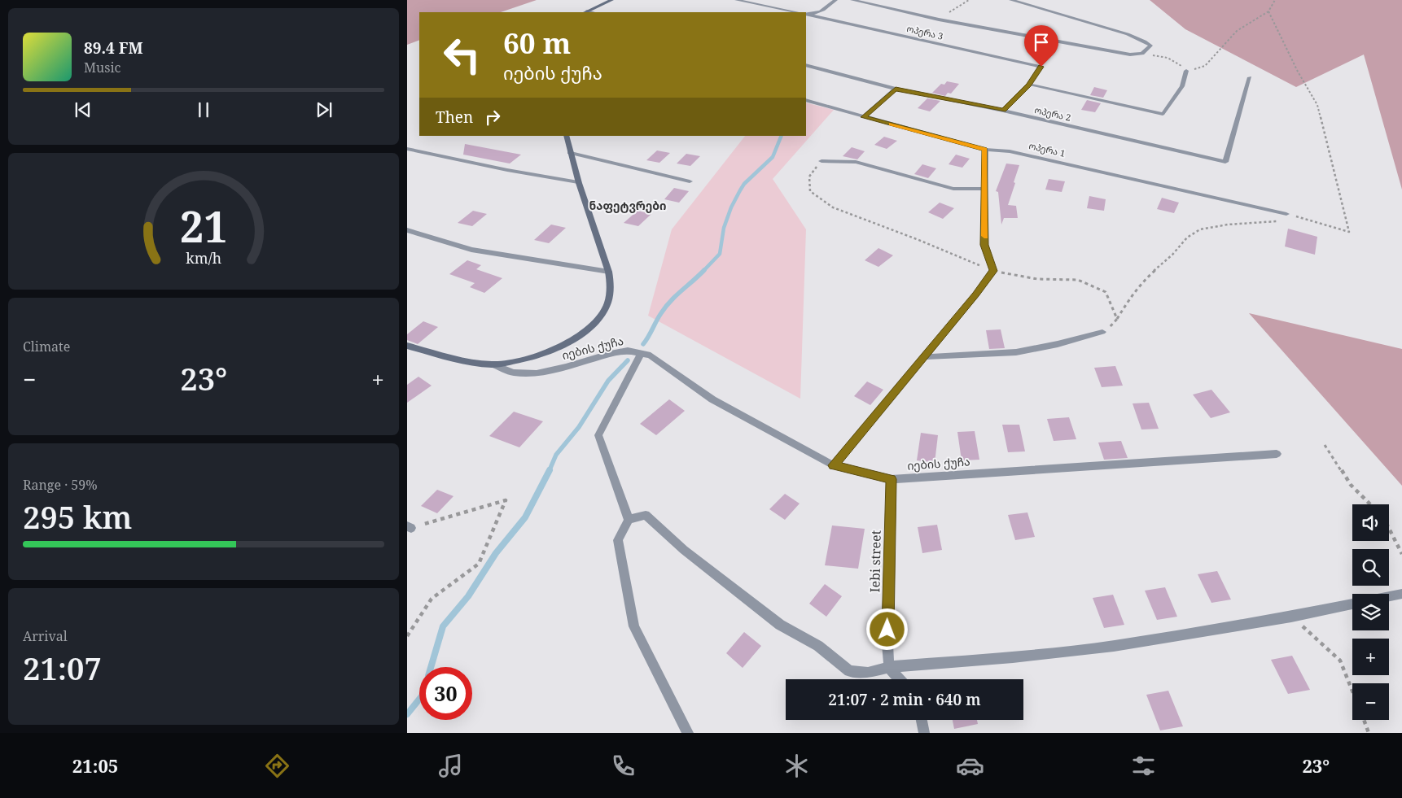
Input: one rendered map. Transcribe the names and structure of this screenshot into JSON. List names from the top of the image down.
{
  "streets": {
    "street": [
      "ოპერა 3",
      "ოპერა 2",
      "ოპერა 1",
      "იების ქუჩა",
      "Iebi street"
    ]
  },
  "crossings": [
    ["იების ქუჩა", "Iebi street"]
  ],
  "districts": ["ნაფეტვრები"],
  "page": {
    "turn": ["60 m", "იების ქუჩა"],
    "song": ["89.4 FM", "Music"],
    "then": "Then",
    "tile": [
      "Climate",
      ["Range · 59%", "295 km"],
      ["Arrival", "21:07"]
    ],
    "heat": ["−", "23°", "+"],
    "map_buttons": ["+", "−"],
    "limit": "30",
    "trip": "21:07 · 2 min · 640 m",
    "tabs": ["21:05", "23°"],
    "gauge": ["21", "km/h"]
  }
}
